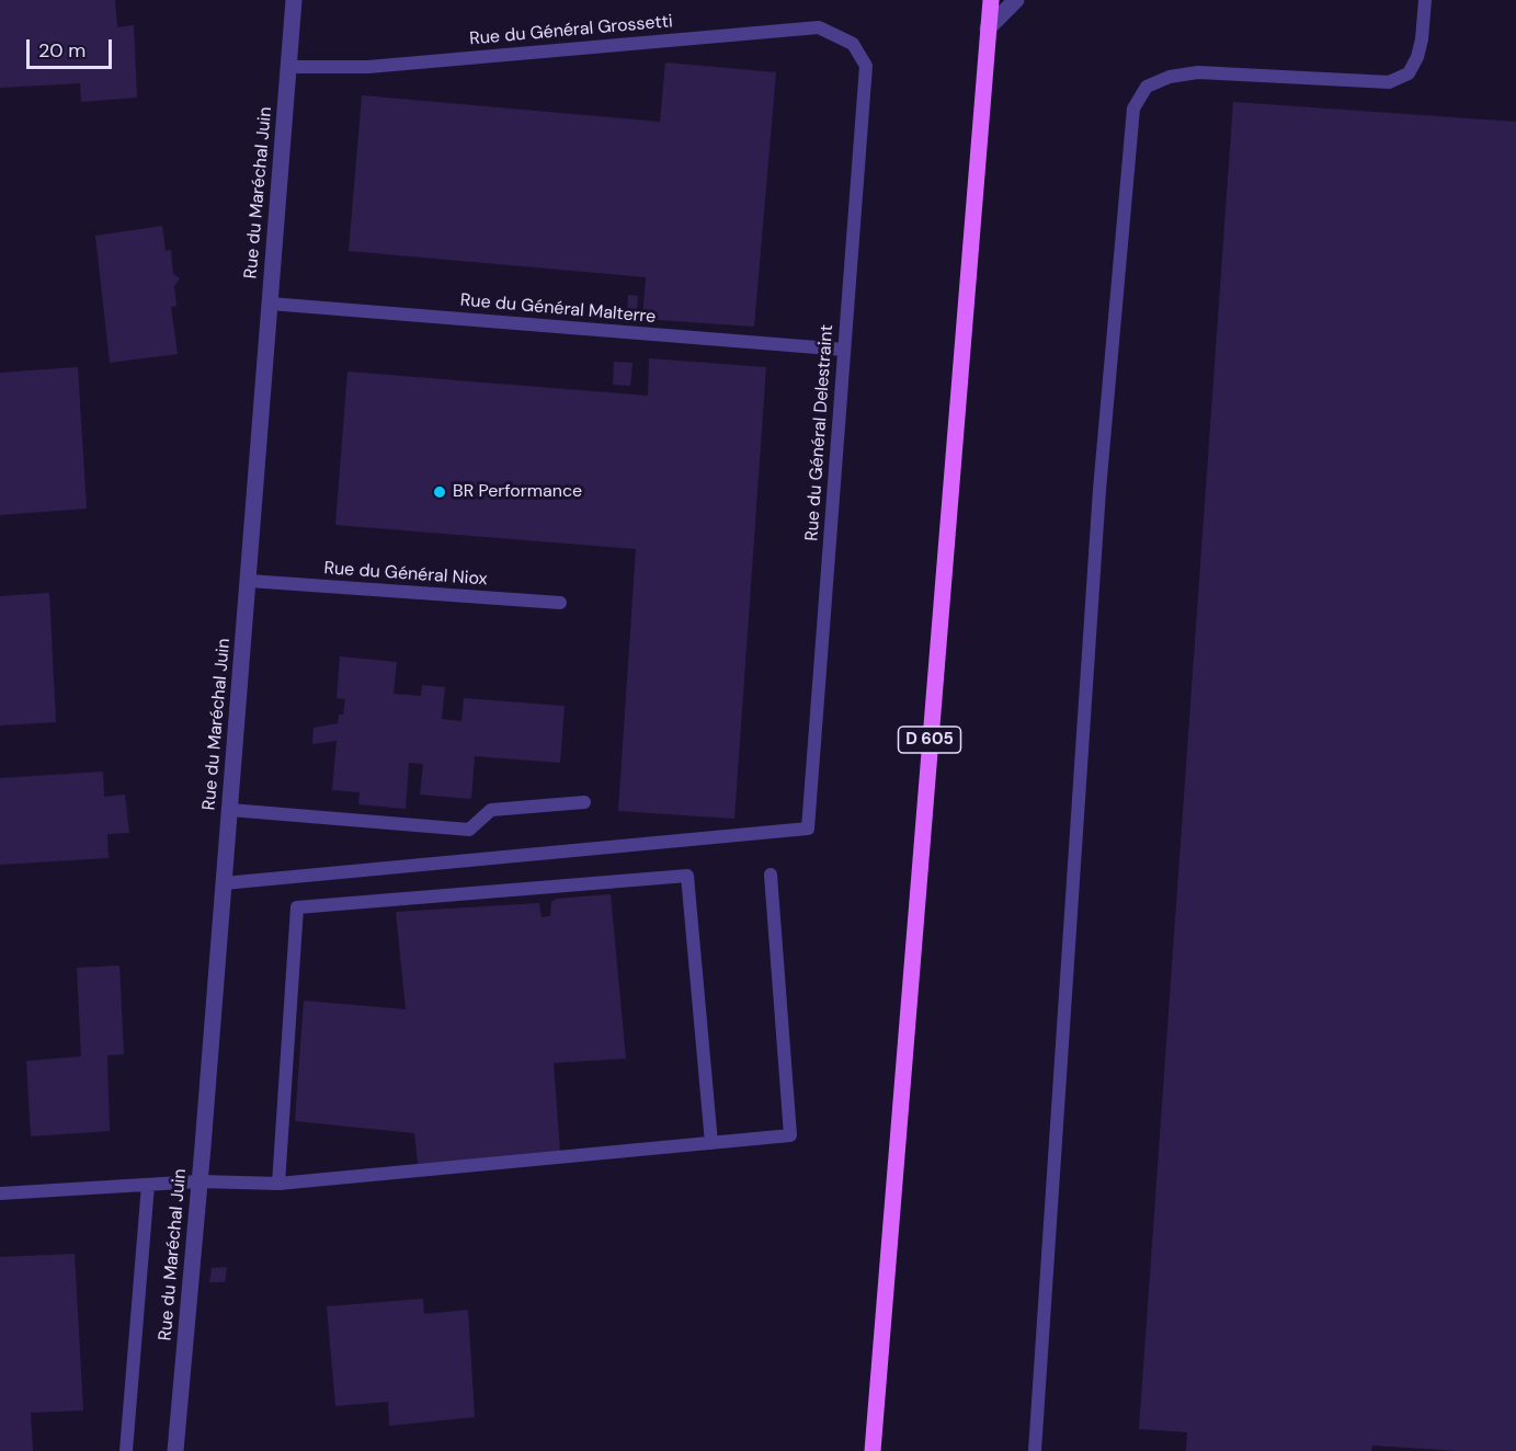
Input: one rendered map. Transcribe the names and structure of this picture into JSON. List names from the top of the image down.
{
  "streets": {
    "main road": ["D 605"],
    "street": ["Rue du Maréchal Juin"],
    "lane": [
      "Rue du Général Grossetti",
      "Rue du Général Malterre",
      "Rue du Général Delestraint",
      "Rue du Général Niox"
    ]
  },
  "crossings": [
    ["Rue du Général Grossetti", "Rue du Maréchal Juin"],
    ["Rue du Général Grossetti", "Rue du Général Delestraint"],
    ["Rue du Maréchal Juin", "Rue du Général Malterre"],
    ["Rue du Maréchal Juin", "Rue du Général Delestraint"],
    ["Rue du Maréchal Juin", "Rue du Général Niox"],
    ["Rue du Général Malterre", "Rue du Général Delestraint"]
  ],
  "places": ["BR Performance"],
  "scale_bar": "20 m"
}
